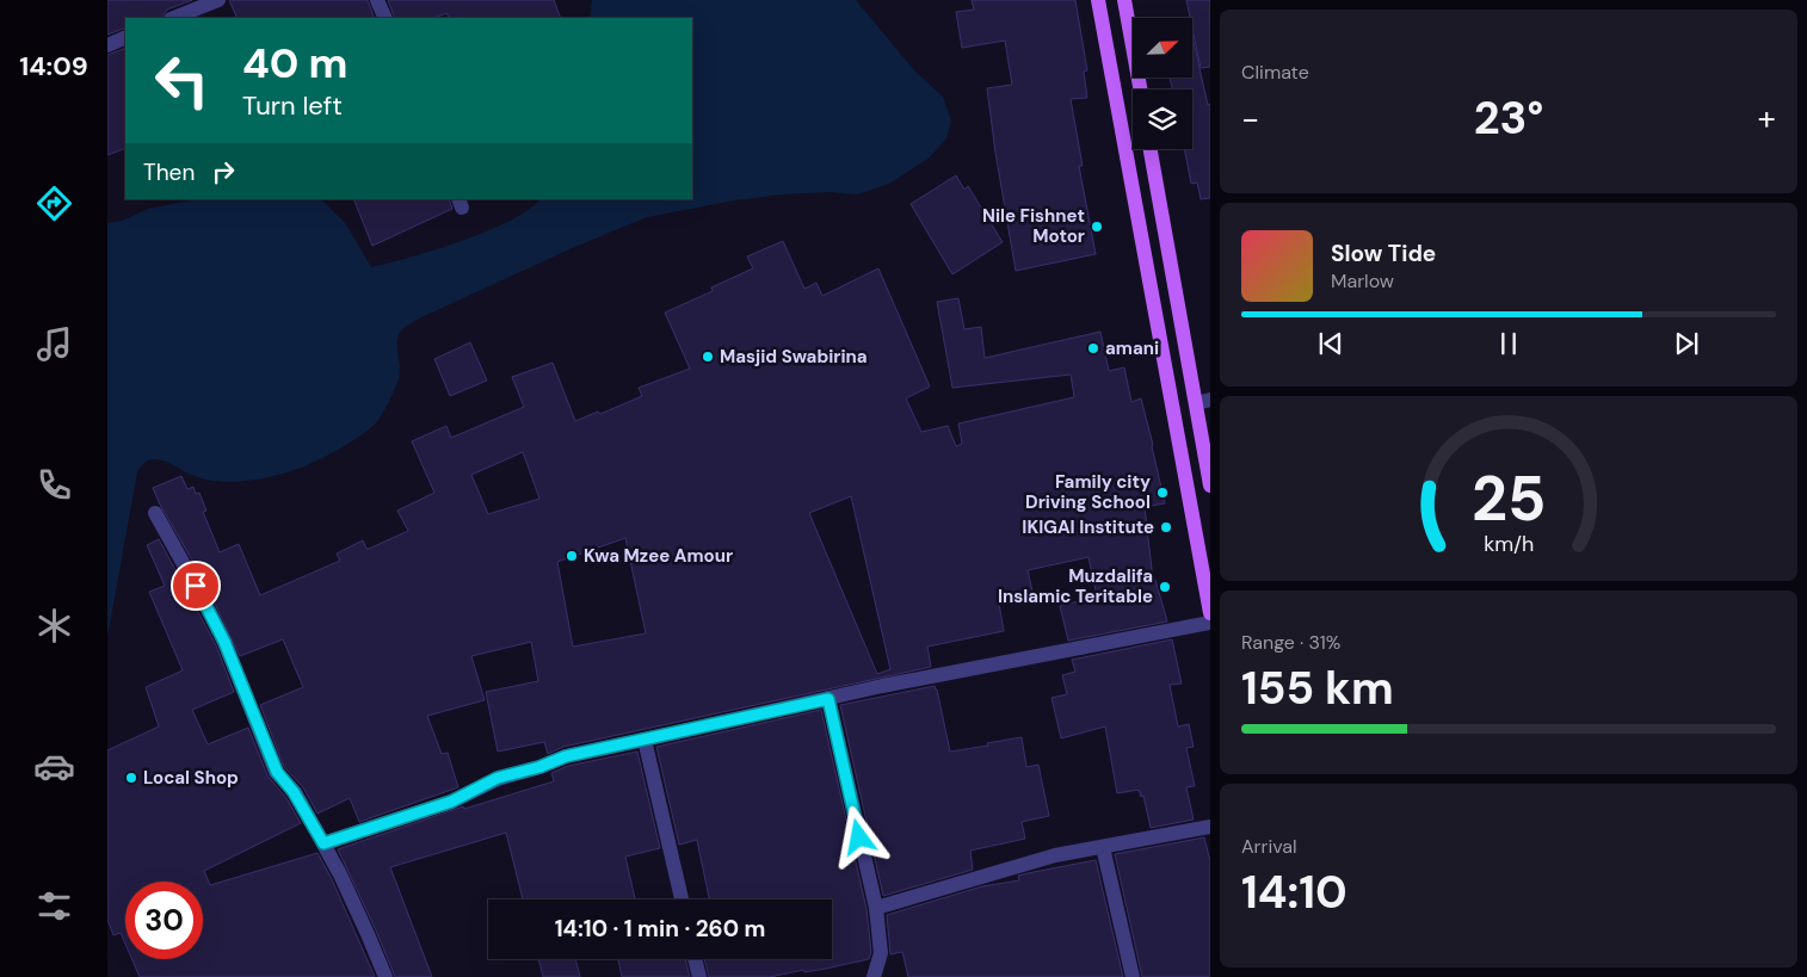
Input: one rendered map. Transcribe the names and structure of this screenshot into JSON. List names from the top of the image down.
{
  "places": [
    "Nile Fishnet Motor",
    "amani",
    "Masjid Swabirina",
    "Family city Driving School",
    "IKIGAI Institute",
    "Kwa Mzee Amour",
    "Muzdalifa Inslamic Teritable",
    "Local Shop"
  ],
  "north": "top right",
  "page": {
    "tabs": "14:09",
    "tile": [
      "Climate",
      ["Range · 31%", "155 km"],
      ["Arrival", "14:10"]
    ],
    "turn": ["40 m", "Turn left"],
    "heat": ["−", "23°", "+"],
    "then": "Then",
    "song": ["Slow Tide", "Marlow"],
    "limit": "30",
    "trip": "14:10 · 1 min · 260 m",
    "gauge": ["25", "km/h"]
  }
}
